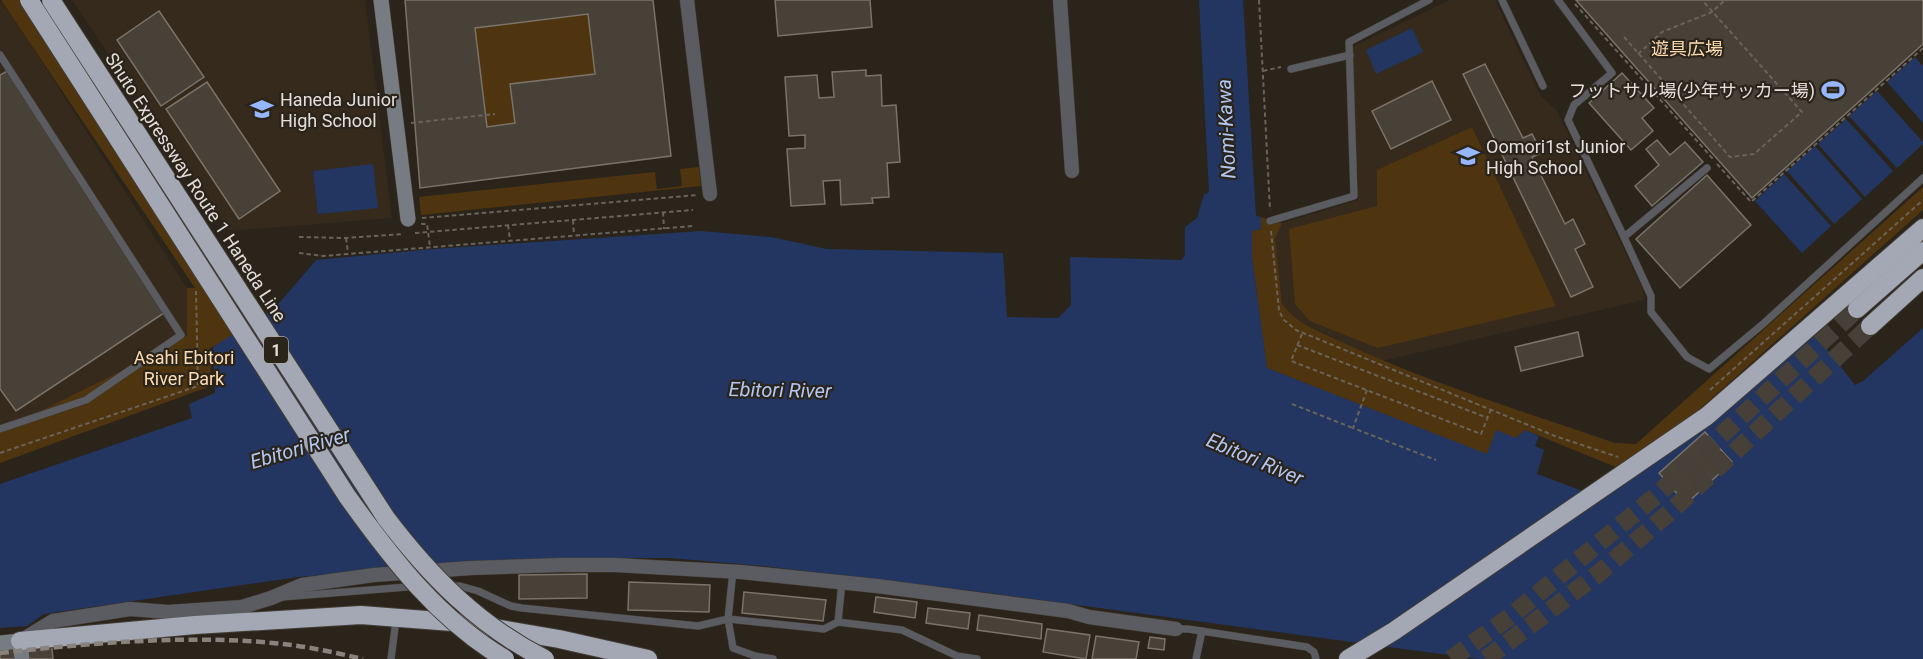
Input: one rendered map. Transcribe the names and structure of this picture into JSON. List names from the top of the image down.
{
  "streets": {
    "highway": ["Shuto Expressway Route 1 Haneda Line", "1"]
  },
  "water": ["Nomi-Kawa", "Ebitori River"],
  "parks": ["遊具広場", "Asahi Ebitori River Park"],
  "places": {
    "sports": ["フットサル場(少年サッカー場)"],
    "school or university": ["Haneda Junior High School", "Oomori1st Junior High School"]
  }
}
